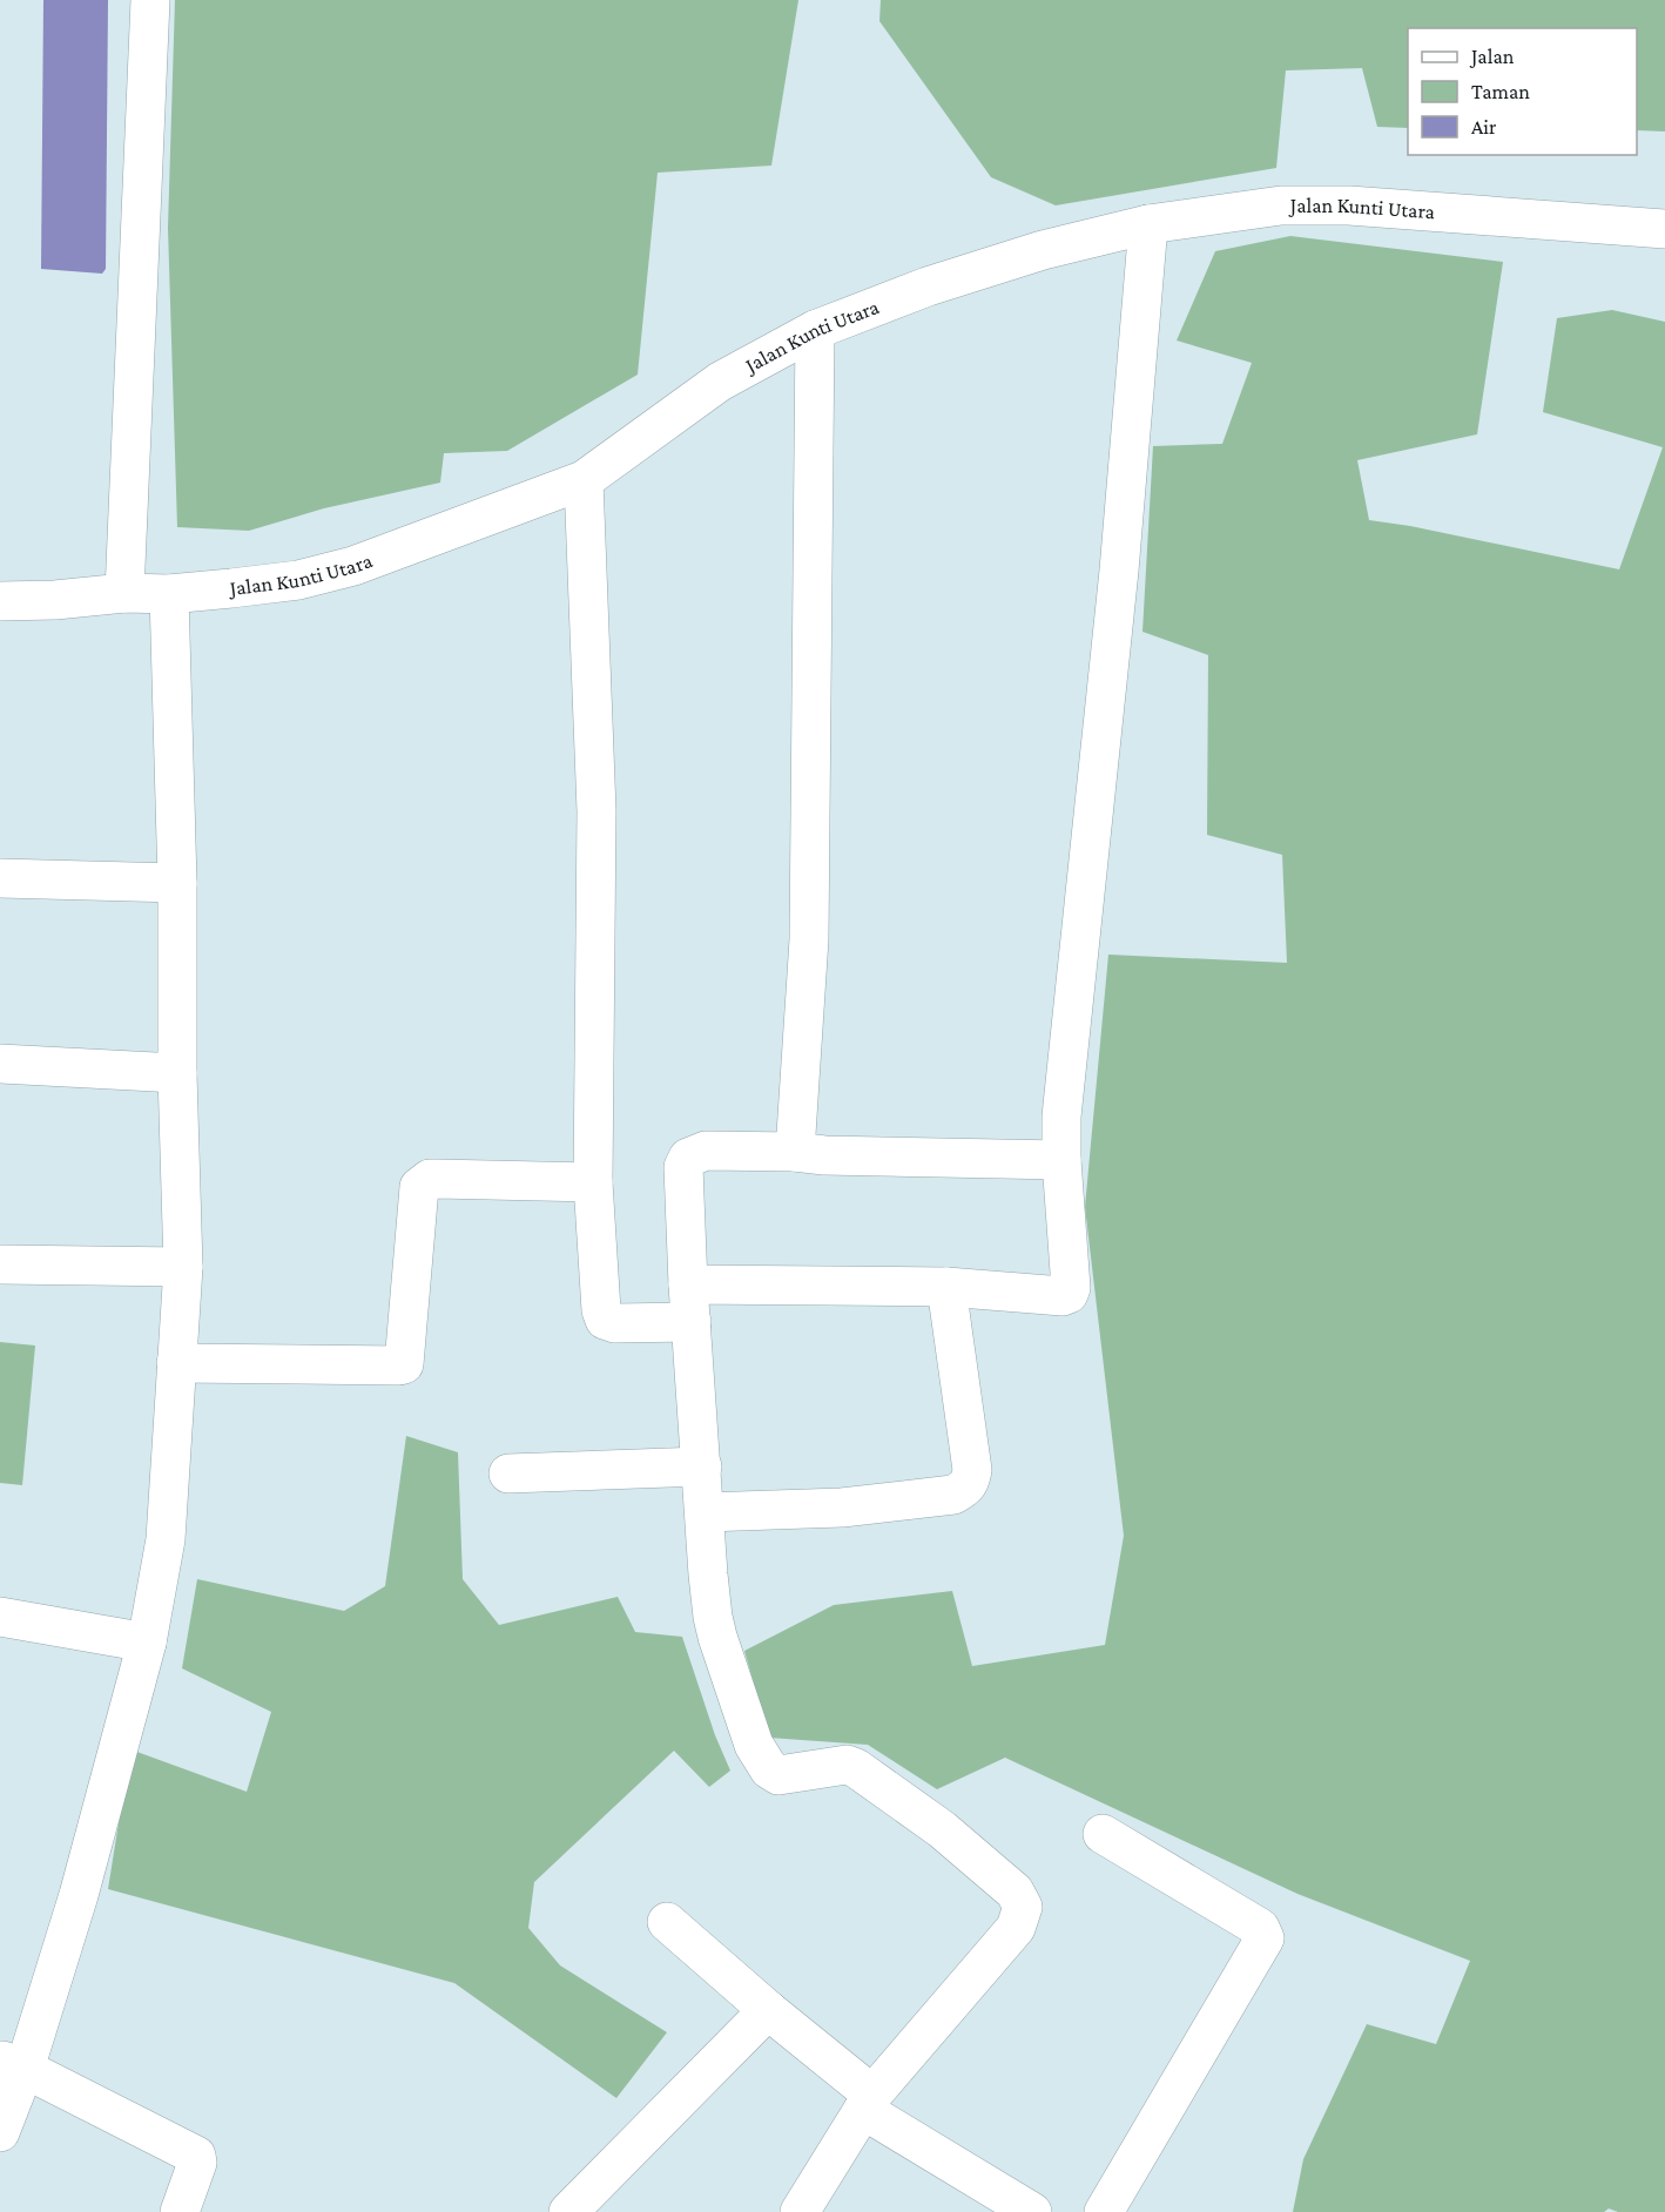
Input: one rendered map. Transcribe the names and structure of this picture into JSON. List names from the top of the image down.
{
  "streets": {
    "street": ["Jalan Kunti Utara"]
  },
  "legend": ["Jalan", "Taman", "Air"]
}
